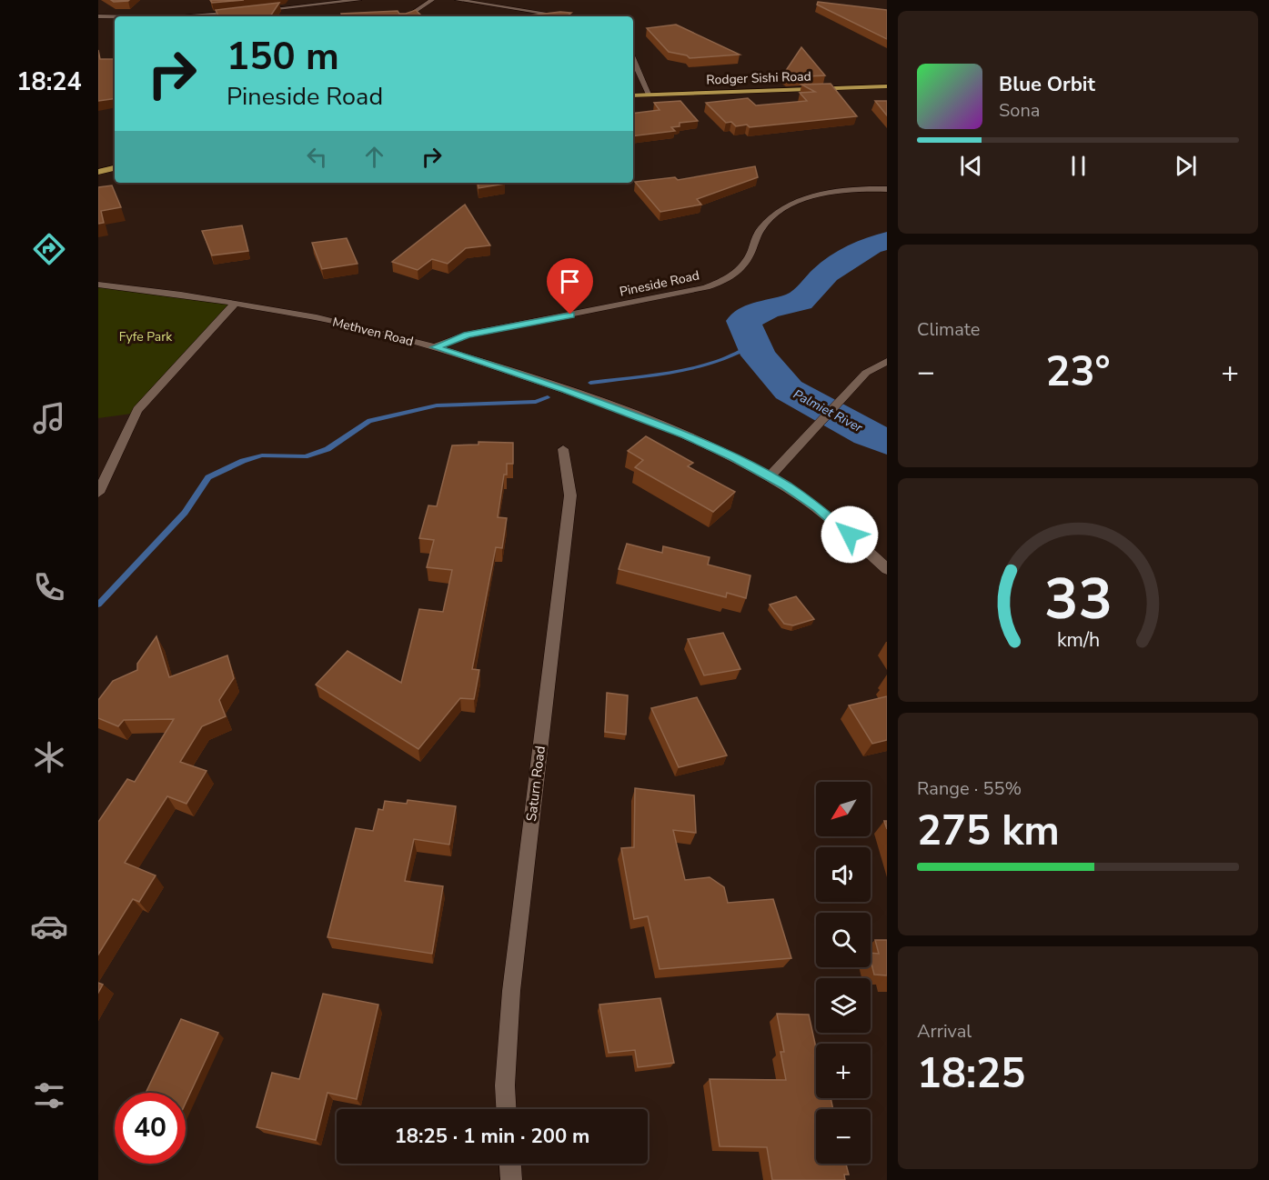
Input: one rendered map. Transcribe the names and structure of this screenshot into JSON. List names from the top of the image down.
{
  "streets": {
    "main road": ["Rodger Sishi Road"],
    "street": ["Pineside Road", "Methven Road", "Saturn Road"]
  },
  "crossings": [
    ["Pineside Road", "Methven Road"]
  ],
  "water": ["Palmiet River"],
  "parks": ["Fyfe Park"],
  "north": "bottom left",
  "page": {
    "tabs": "18:24",
    "turn": ["150 m", "Pineside Road"],
    "song": ["Blue Orbit", "Sona"],
    "tile": [
      "Climate",
      ["Range · 55%", "275 km"],
      ["Arrival", "18:25"]
    ],
    "heat": ["−", "23°", "+"],
    "map_buttons": ["+", "−"],
    "limit": "40",
    "trip": "18:25 · 1 min · 200 m",
    "gauge": ["33", "km/h"]
  }
}
